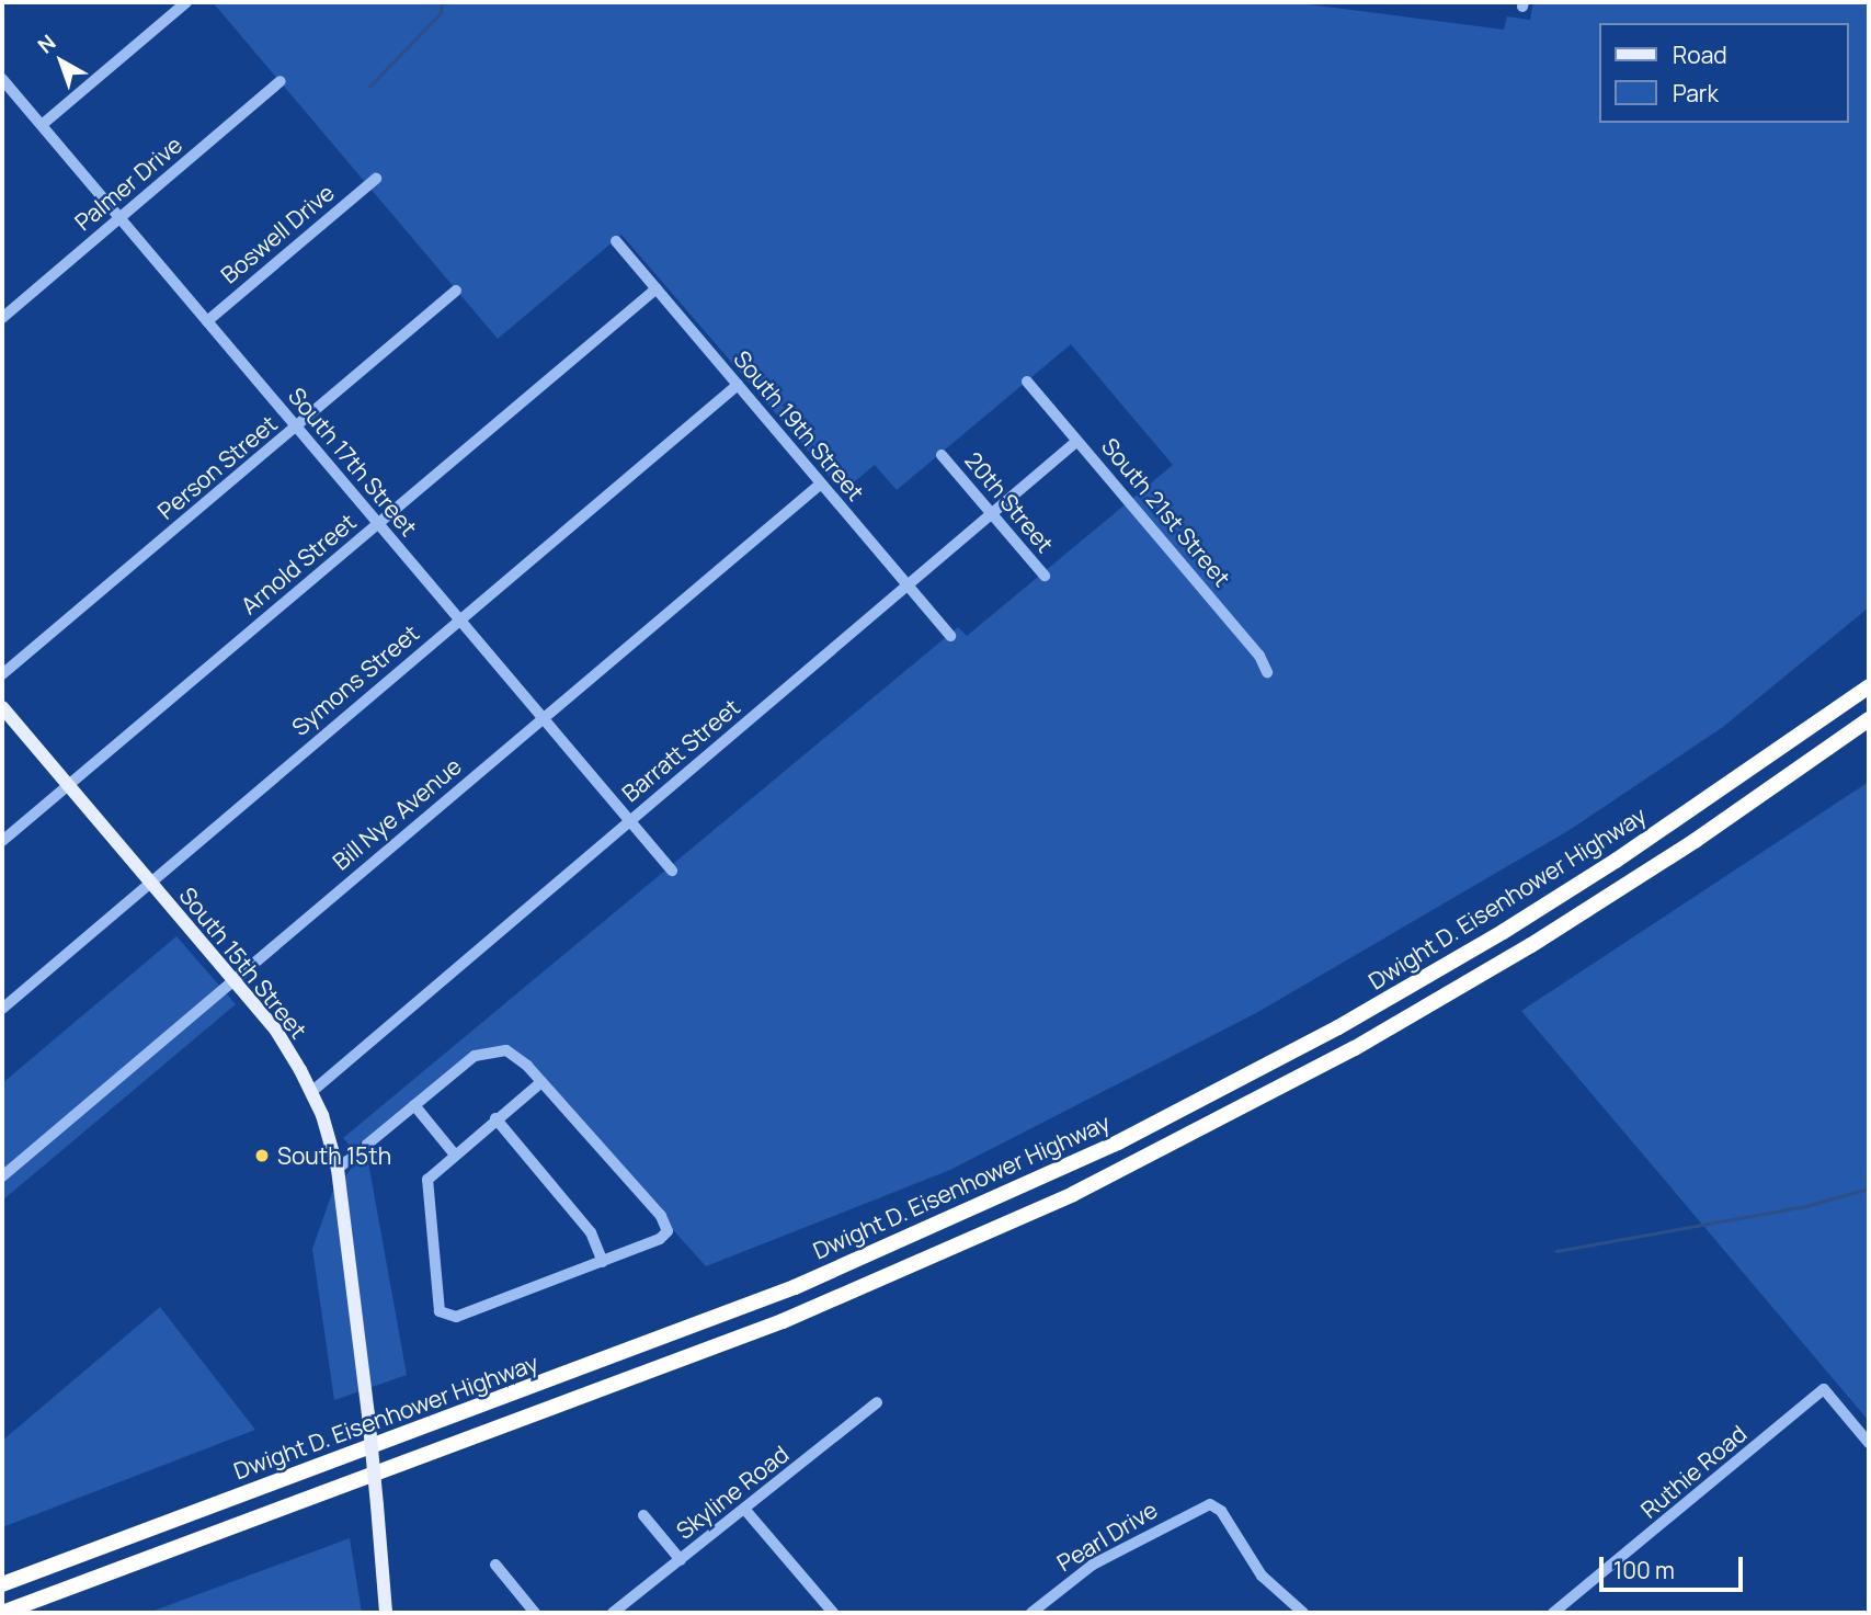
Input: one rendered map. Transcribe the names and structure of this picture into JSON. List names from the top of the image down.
{
  "streets": {
    "highway": ["Dwight D. Eisenhower Highway"],
    "main road": ["South 15th Street"],
    "street": [
      "Palmer Drive",
      "Boswell Drive",
      "South 19th Street",
      "South 17th Street",
      "Person Street",
      "20th Street",
      "South 21st Street",
      "Arnold Street",
      "Symons Street",
      "Barratt Street",
      "Bill Nye Avenue",
      "Ruthie Road",
      "Skyline Road",
      "Pearl Drive"
    ]
  },
  "crossings": [
    ["Palmer Drive", "South 17th Street"],
    ["Boswell Drive", "South 17th Street"],
    ["South 19th Street", "Arnold Street"],
    ["South 19th Street", "Symons Street"],
    ["South 19th Street", "Barratt Street"],
    ["South 19th Street", "Bill Nye Avenue"],
    ["South 17th Street", "Person Street"],
    ["South 17th Street", "Arnold Street"],
    ["South 17th Street", "Symons Street"],
    ["South 17th Street", "Barratt Street"],
    ["South 17th Street", "Bill Nye Avenue"],
    ["20th Street", "Barratt Street"],
    ["South 21st Street", "Barratt Street"],
    ["Arnold Street", "South 15th Street"],
    ["Symons Street", "South 15th Street"],
    ["Barratt Street", "South 15th Street"],
    ["Bill Nye Avenue", "South 15th Street"]
  ],
  "places": ["South 15th"],
  "legend": ["Road", "Park"],
  "scale_bar": "100 m",
  "north": "top left"
}
